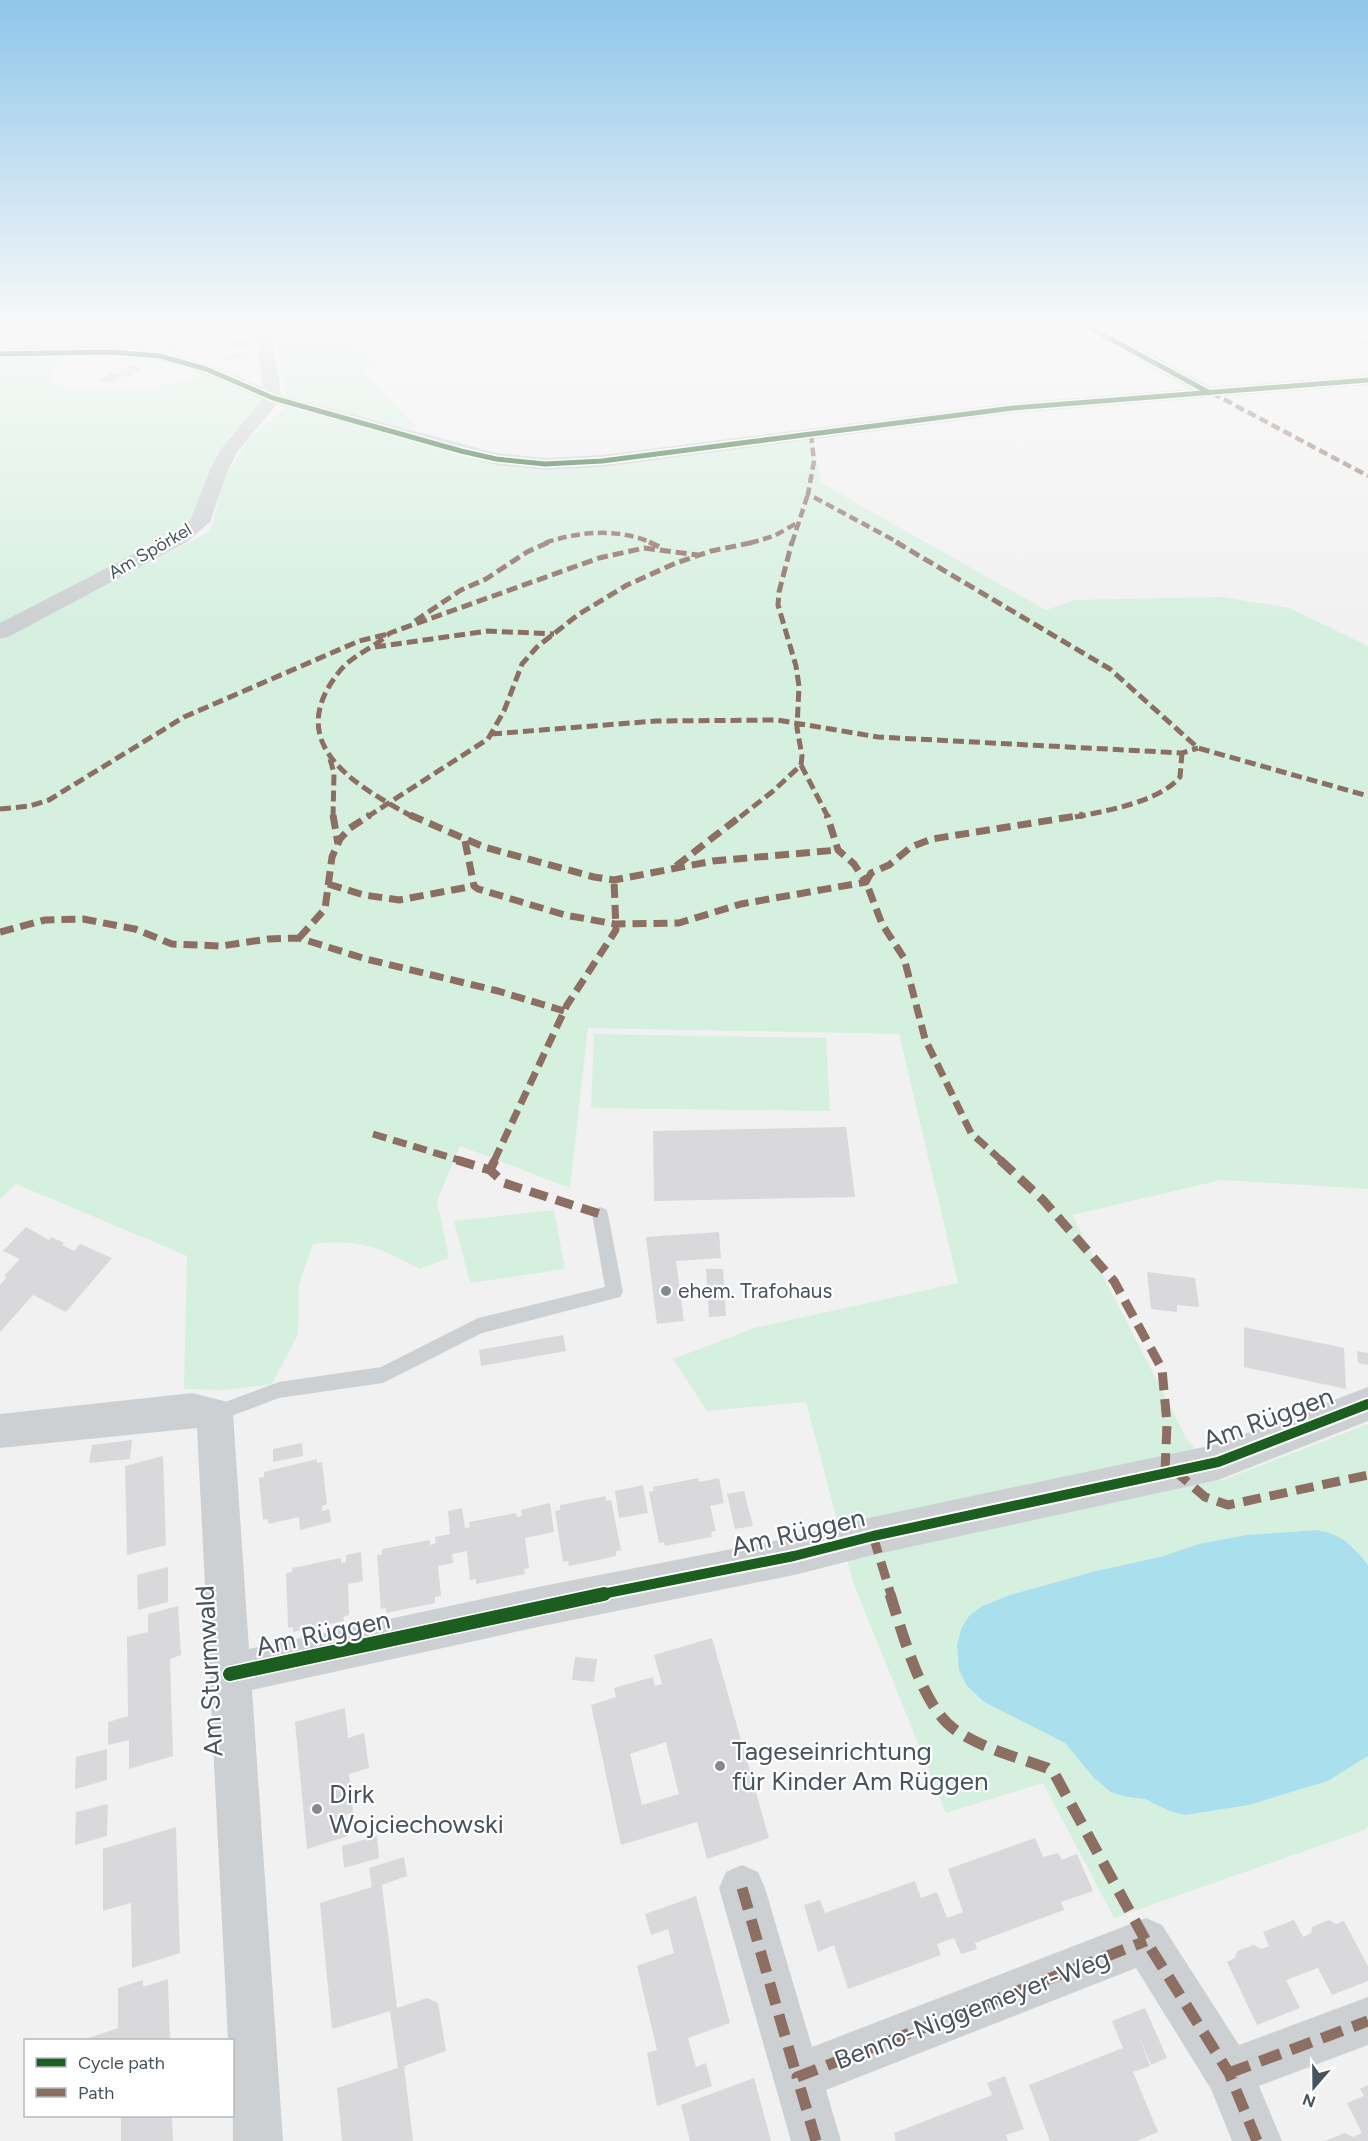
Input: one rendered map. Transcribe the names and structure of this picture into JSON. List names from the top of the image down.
{
  "streets": {
    "street": [
      "Am Spörkel",
      "Am Rüggen",
      "Am Sturmwald",
      "Benno-Niggemeyer-Weg"
    ]
  },
  "crossings": [
    ["Am Rüggen", "Am Sturmwald"]
  ],
  "places": ["ehem. Trafohaus", "Tageseinrichtung für Kinder Am Rüggen", "Dirk Wojciechowski"],
  "legend": ["Cycle path", "Path"],
  "north": "bottom"
}
